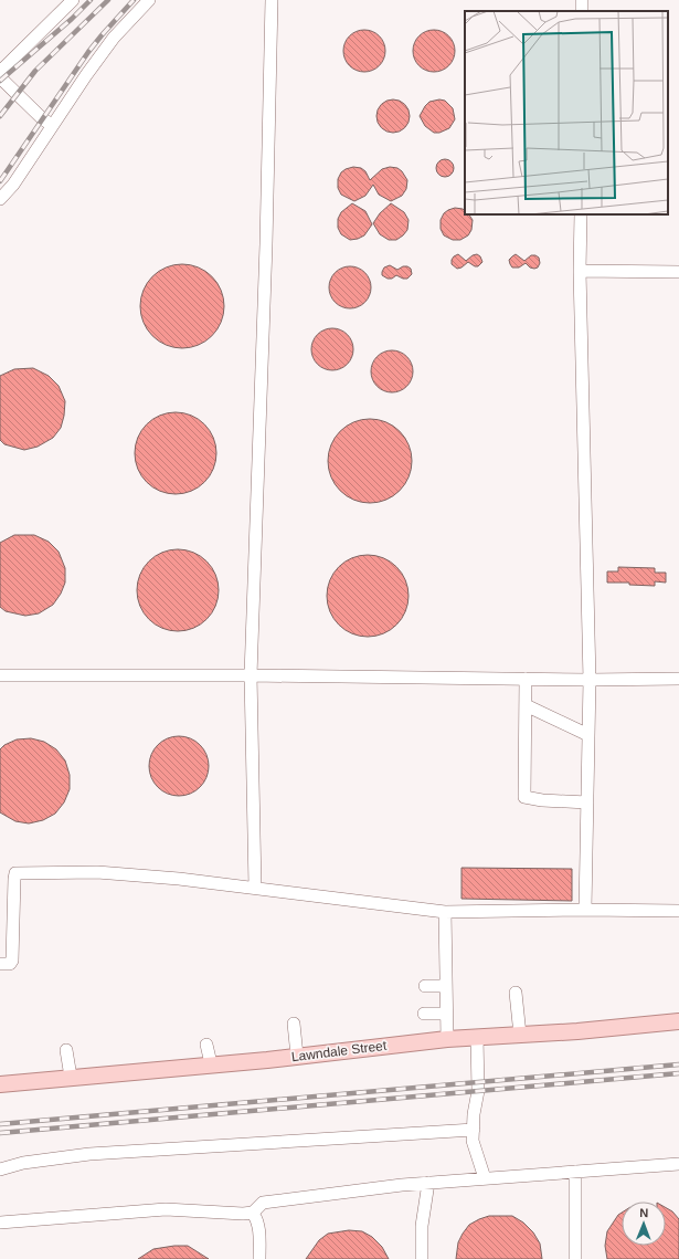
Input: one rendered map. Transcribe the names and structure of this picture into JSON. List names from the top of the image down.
{
  "streets": {
    "main road": ["Lawndale Street"]
  },
  "north": "top"
}
